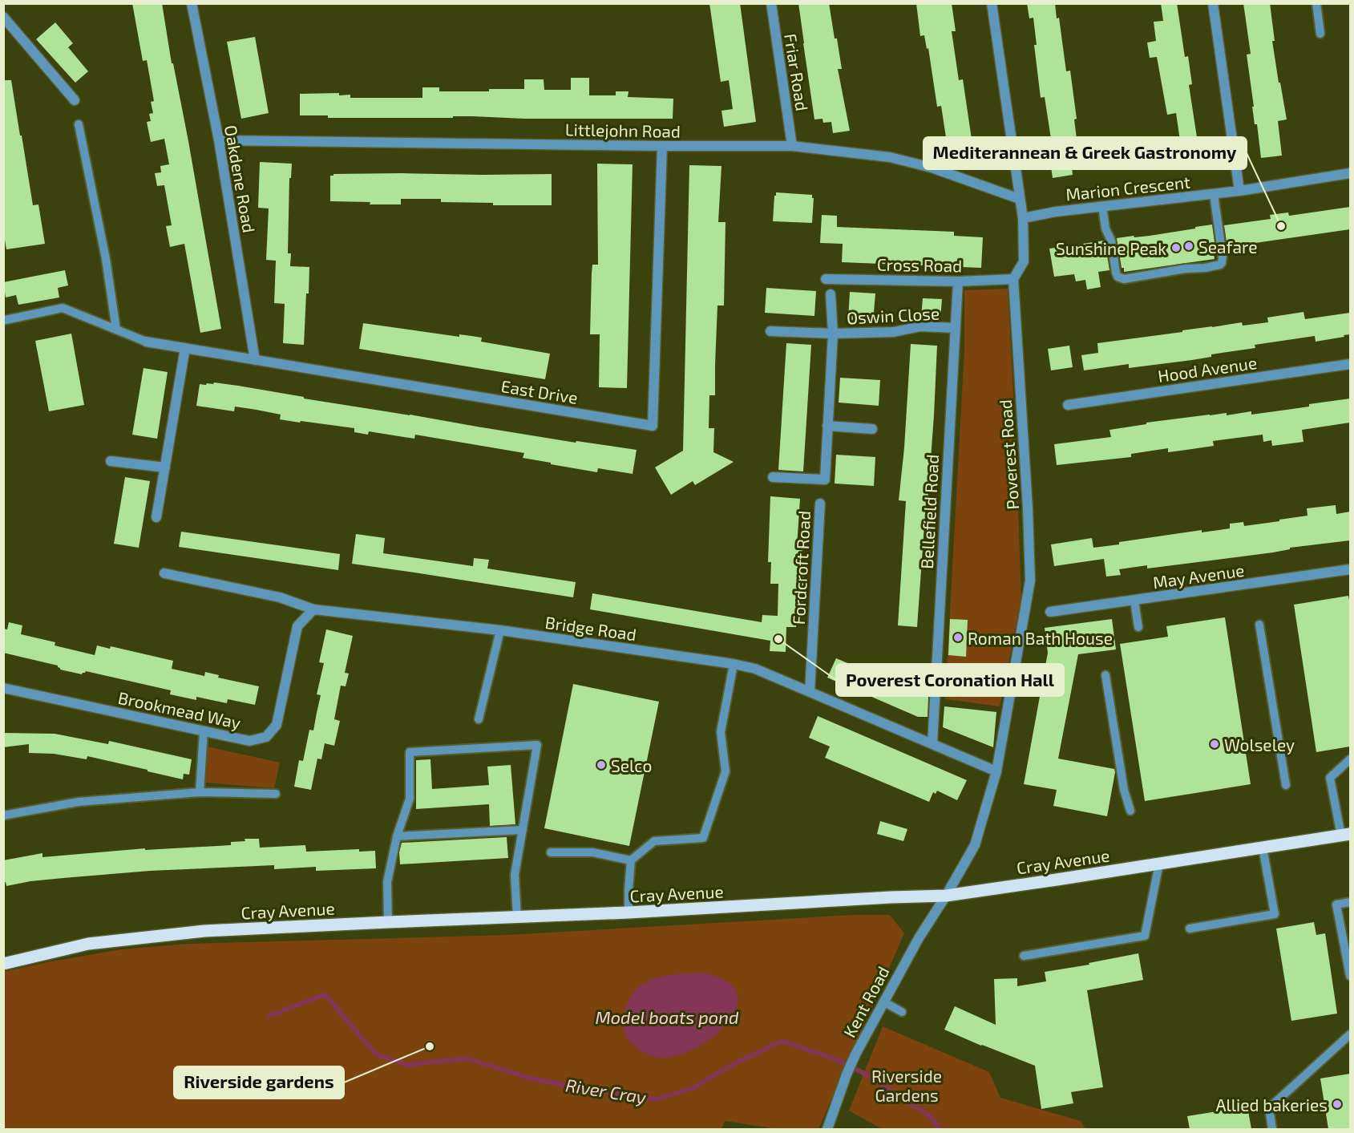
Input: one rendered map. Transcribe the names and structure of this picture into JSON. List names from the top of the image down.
{
  "streets": {
    "main road": ["Cray Avenue"],
    "street": [
      "Friar Road",
      "Littlejohn Road",
      "Oakdene Road",
      "Marion Crescent",
      "Cross Road",
      "Oswin Close",
      "Hood Avenue",
      "East Drive",
      "Poverest Road",
      "Bellefield Road",
      "Fordcroft Road",
      "May Avenue",
      "Bridge Road",
      "Brookmead Way",
      "Kent Road"
    ]
  },
  "crossings": [
    ["Friar Road", "Littlejohn Road"],
    ["Littlejohn Road", "Oakdene Road"],
    ["Littlejohn Road", "East Drive"],
    ["Littlejohn Road", "Poverest Road"],
    ["Oakdene Road", "East Drive"],
    ["Marion Crescent", "Poverest Road"],
    ["Cross Road", "Poverest Road"],
    ["Cross Road", "Bellefield Road"],
    ["Oswin Close", "Bellefield Road"],
    ["Poverest Road", "Bridge Road"],
    ["Poverest Road", "Cray Avenue"],
    ["Poverest Road", "Kent Road"],
    ["Bellefield Road", "Bridge Road"],
    ["Fordcroft Road", "Bridge Road"],
    ["Bridge Road", "Brookmead Way"],
    ["Cray Avenue", "Kent Road"]
  ],
  "water": ["Model boats pond", "River Cray"],
  "parks": ["Riverside Gardens"],
  "places": [
    "Mediterannean & Greek Gastronomy",
    "Seafare",
    "Sunshine Peak",
    "Roman Bath House",
    "Poverest Coronation Hall",
    "Wolseley",
    "Selco",
    "Riverside gardens",
    "Allied bakeries"
  ]
}
